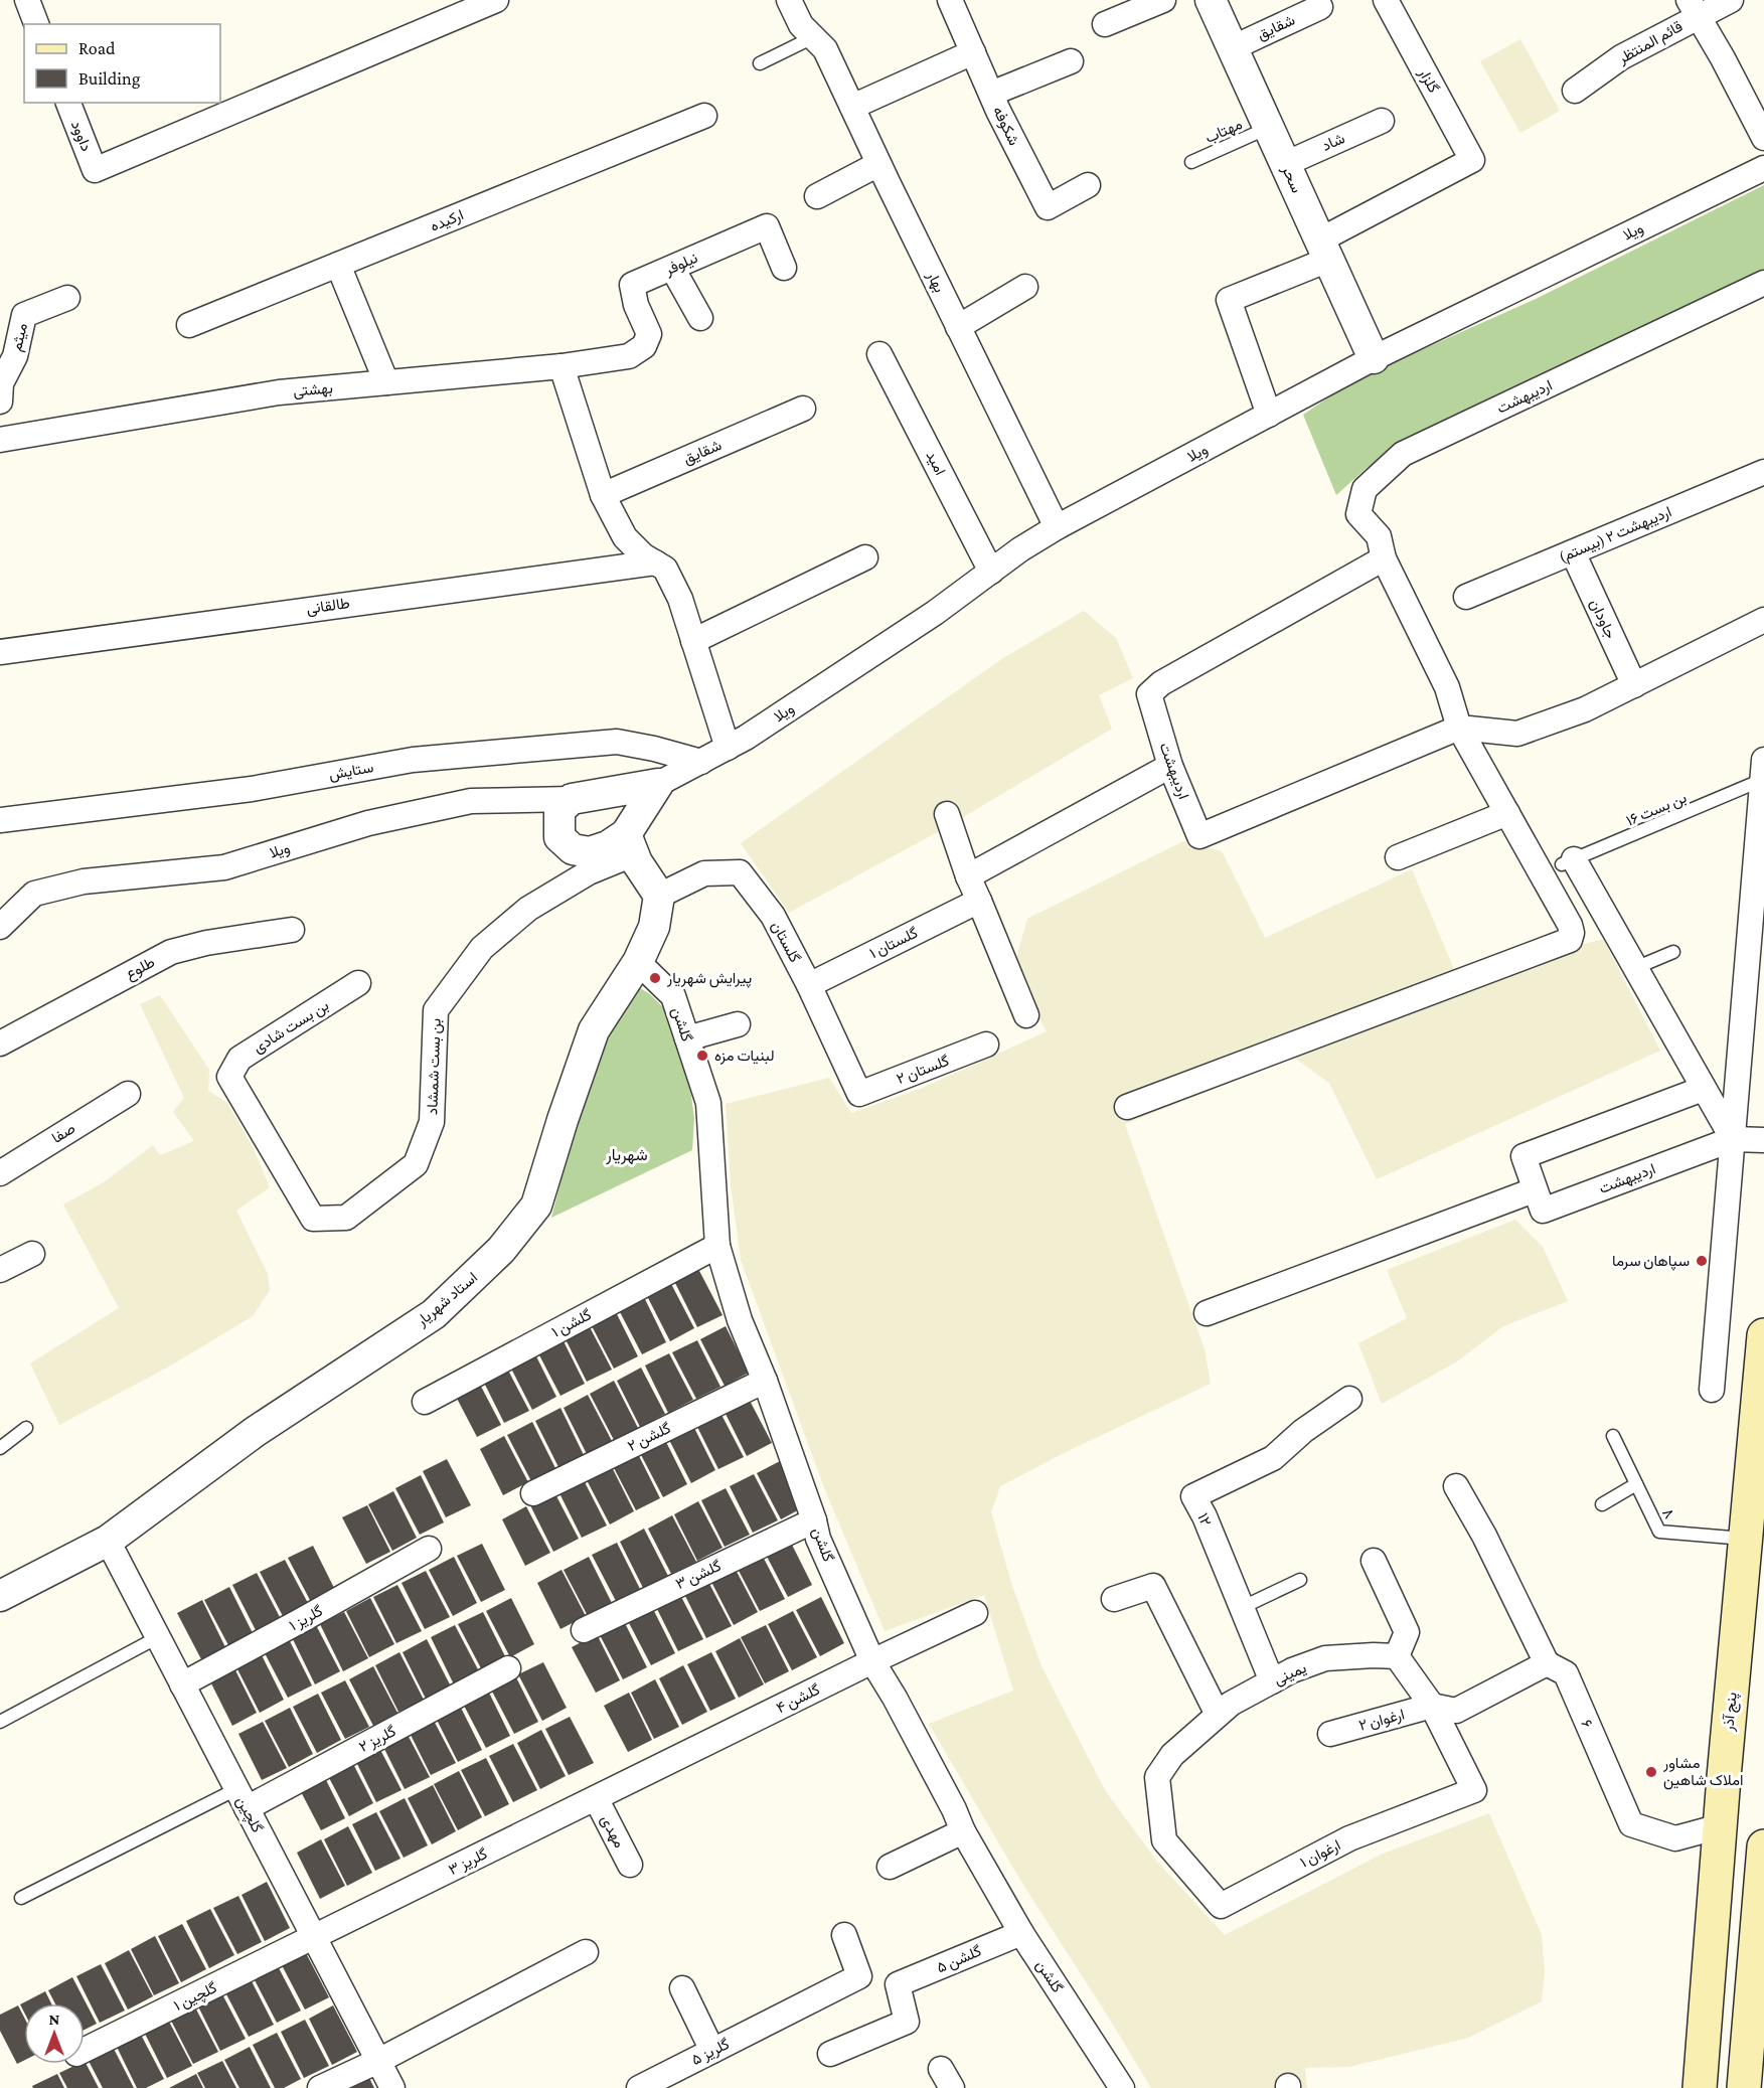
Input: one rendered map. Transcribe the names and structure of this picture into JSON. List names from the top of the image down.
{
  "streets": {
    "main road": ["پنج آذر"],
    "street": [
      "شقایق",
      "قائم المنتظر",
      "گلزار",
      "شکوفه",
      "داوود",
      "شاد",
      "سحر",
      "ارکیده",
      "ویلا",
      "نیلوفر",
      "بهار",
      "میثم",
      "بهشتی",
      "اردیبهشت",
      "امید",
      "اردیبهشت ۲ (بیستم)",
      "طالقانی",
      "جاودان",
      "ستایش",
      "گلستان",
      "گلستان ۱",
      "طلوع",
      "گلشن",
      "بن بست شادی",
      "بن بست شمشاد",
      "گلستان ۲",
      "صفا",
      "استاد شهریار",
      "گلشن ۱",
      "گلشن ۲",
      "۱۲",
      "گلشن ۳",
      "گلریز ۱",
      "یمینی",
      "گلشن ۴",
      "ارغوان ۲",
      "۶",
      "گلریز ۲",
      "گلچین",
      "مهدی",
      "ارغوان ۱",
      "گلریز ۳",
      "گلشن ۵",
      "گلچین ۱",
      "گلریز ۵"
    ],
    "lane": ["مهتاب", "بن بست ۱۶", "۸"]
  },
  "crossings": [
    ["شقایق", "سحر"],
    ["گلزار", "سحر"],
    ["مهتاب", "سحر"],
    ["شاد", "سحر"],
    ["سحر", "ویلا"],
    ["ویلا", "بهار"],
    ["ویلا", "امید"],
    ["ویلا", "ستایش"],
    ["نیلوفر", "بهشتی"],
    ["اردیبهشت", "جاودان"],
    ["اردیبهشت ۲ (بیستم)", "جاودان"],
    ["گلستان", "گلستان ۱"],
    ["گلستان", "گلستان ۲"],
    ["گلستان", "استاد شهریار"],
    ["گلشن", "استاد شهریار"],
    ["گلشن", "گلشن ۱"],
    ["گلشن", "گلشن ۲"],
    ["گلشن", "گلشن ۳"],
    ["گلشن", "گلشن ۴"],
    ["گلشن", "گلشن ۵"],
    ["بن بست شادی", "بن بست شمشاد"],
    ["استاد شهریار", "گلچین"],
    ["۸", "پنج آذر"],
    ["۱۲", "یمینی"],
    ["گلریز ۱", "گلچین"],
    ["یمینی", "ارغوان ۱"],
    ["گلشن ۴", "گلریز ۳"],
    ["پنج آذر", "۶"],
    ["ارغوان ۲", "ارغوان ۱"],
    ["گلریز ۲", "گلچین"],
    ["گلچین", "گلریز ۳"],
    ["گلچین", "گلچین ۱"],
    ["مهدی", "گلریز ۳"],
    ["گلریز ۳", "گلچین ۱"]
  ],
  "districts": ["شهریار"],
  "places": [
    "پیرایش شهریار",
    "لبنیات مزه",
    "سپاهان سرما",
    "مشاور املاک شاهین"
  ],
  "legend": ["Road", "Building"],
  "north": "top"
}
